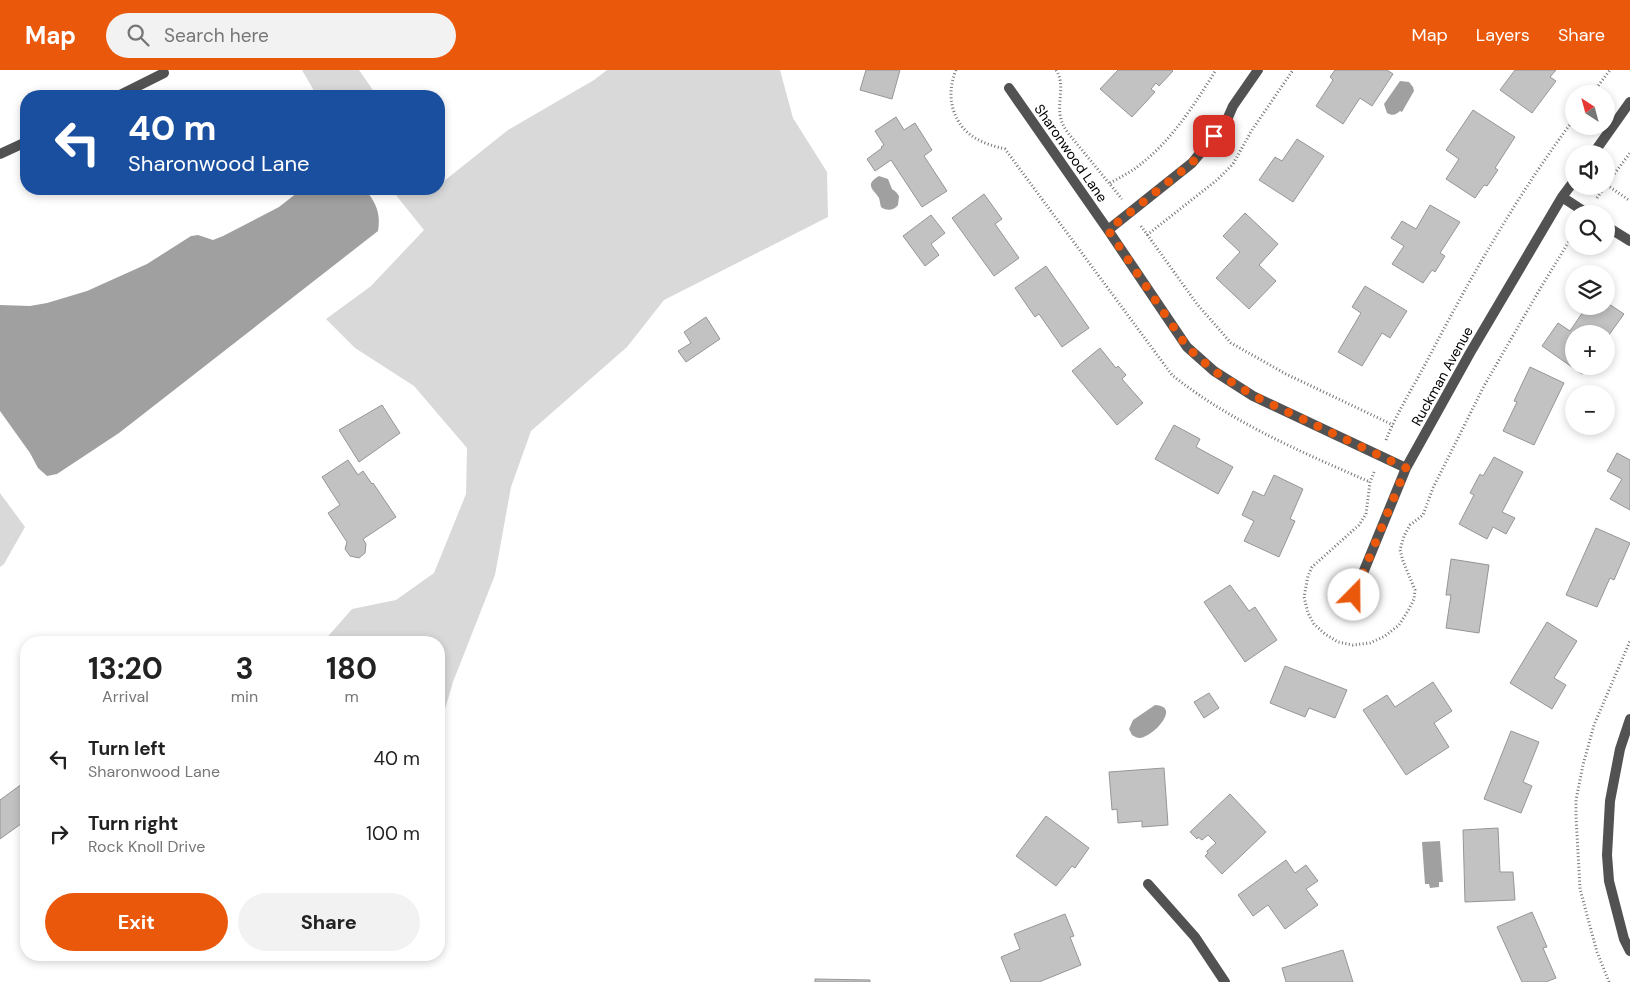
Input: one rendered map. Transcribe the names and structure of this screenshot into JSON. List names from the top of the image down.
{
  "streets": {
    "street": ["Sharonwood Lane", "Ruckman Avenue"]
  },
  "crossings": [
    ["Sharonwood Lane", "Ruckman Avenue"]
  ],
  "north": "top left",
  "page": {
    "header": "Map",
    "search": "Search here",
    "nav": ["Map", "Layers", "Share"],
    "map_buttons": ["+", "−"],
    "turn": ["40 m", "Sharonwood Lane"],
    "eta": [
      "13:20",
      "Arrival",
      "3",
      "min",
      "180",
      "m"
    ],
    "list": [
      {
        "name": "Turn left",
        "note": "Sharonwood Lane",
        "value": "40 m"
      },
      {
        "name": "Turn right",
        "note": "Rock Knoll Drive",
        "value": "100 m"
      }
    ],
    "buttons": ["Exit", "Share"]
  }
}
